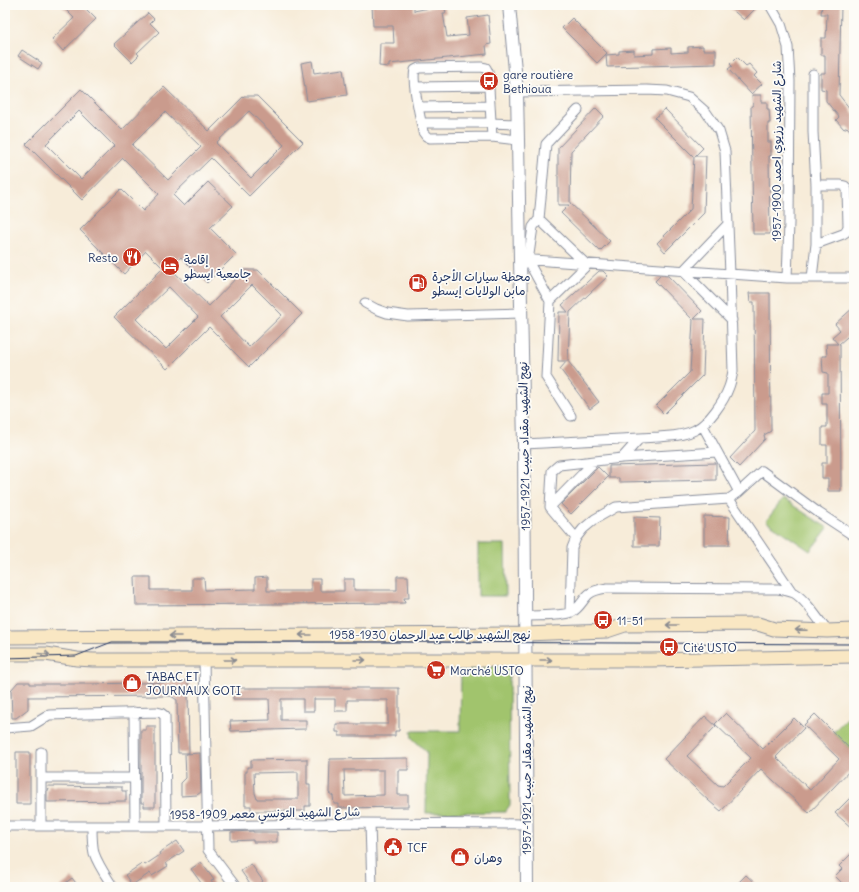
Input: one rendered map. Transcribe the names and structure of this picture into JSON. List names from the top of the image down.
{
  "streets": {
    "main road": ["نهج الشهيد طالب عبد الرحمان 1930-1958"],
    "street": ["شارع الشهيد رزيوي احمد 1900-1957", "نهج الشهيد مقداد حبيب 1921-1957", "شارع الشهيد التونسي معمر 1909-1958"]
  },
  "crossings": [
    ["نهج الشهيد مقداد حبيب 1921-1957", "نهج الشهيد طالب عبد الرحمان 1930-1958"],
    ["نهج الشهيد مقداد حبيب 1921-1957", "شارع الشهيد التونسي معمر 1909-1958"]
  ],
  "places": {
    "bus stop": ["gare routière Bethioua", "11-51", "Cité USTO"],
    "restaurant": ["Resto"],
    "hotel": ["إقامة جامعية ايسطو"],
    "fuel station": ["محطة سيارات الأجرة مابن الولايات إيسطو"],
    "supermarket": ["Marché USTO"],
    "shop": ["TABAC ET JOURNAUX GOTI", "وهران"],
    "public building": ["TCF"]
  }
}
